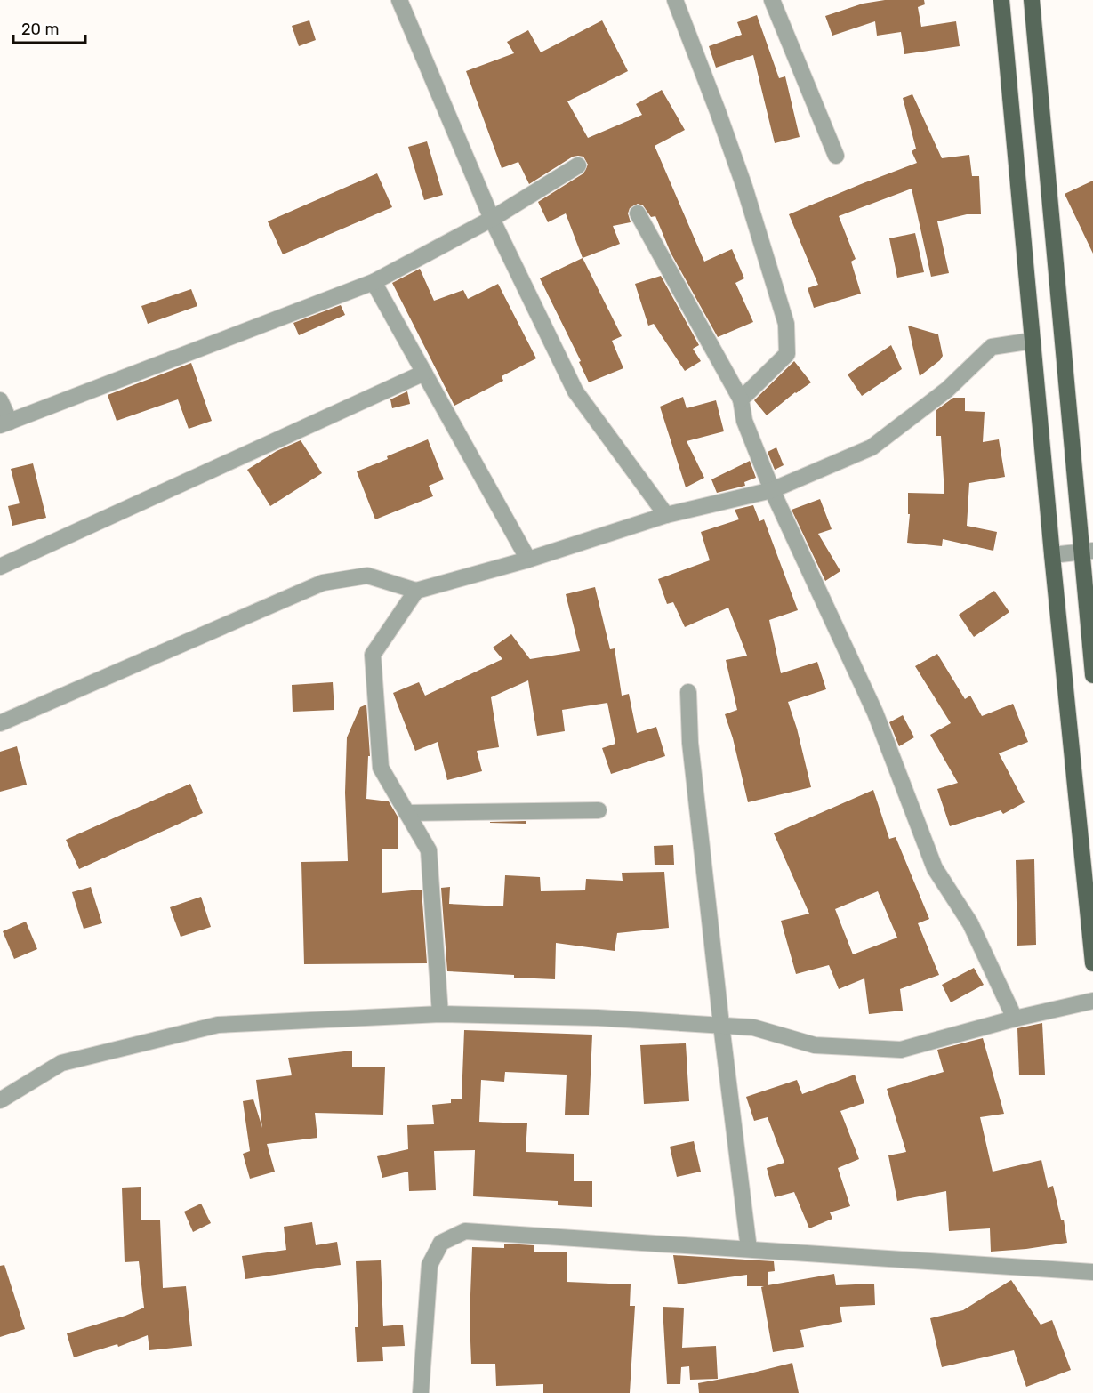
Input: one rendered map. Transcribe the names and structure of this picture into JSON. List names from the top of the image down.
{
  "scale_bar": "20 m"
}
